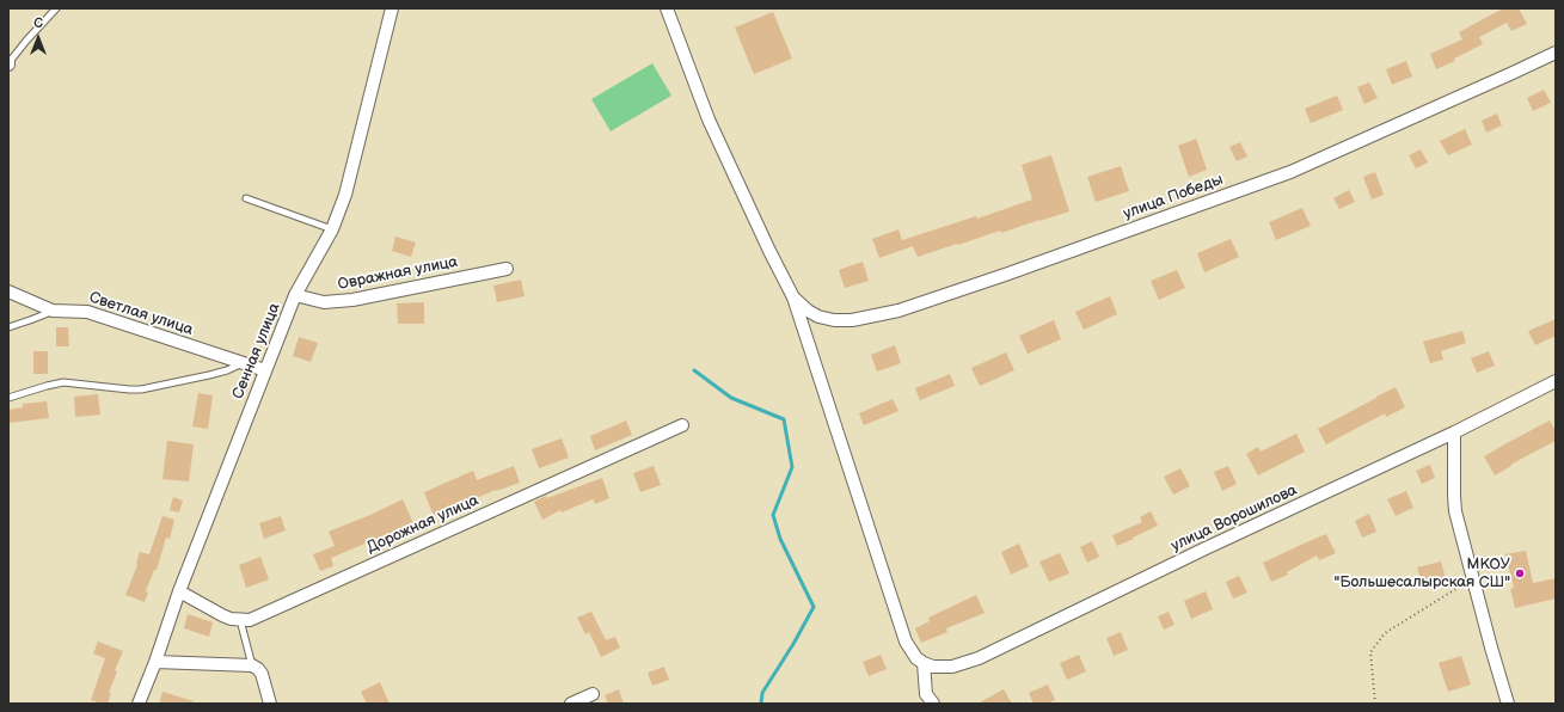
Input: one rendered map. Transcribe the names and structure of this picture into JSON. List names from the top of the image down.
{
  "streets": {
    "street": [
      "улица Победы",
      "Овражная улица",
      "Светлая улица",
      "Сенная улица",
      "улица Ворошилова",
      "Дорожная улица"
    ]
  },
  "crossings": [
    ["Овражная улица", "Сенная улица"],
    ["Светлая улица", "Сенная улица"]
  ],
  "places": ["МКОУ \"Большесалырская СШ\""],
  "north": "top"
}
